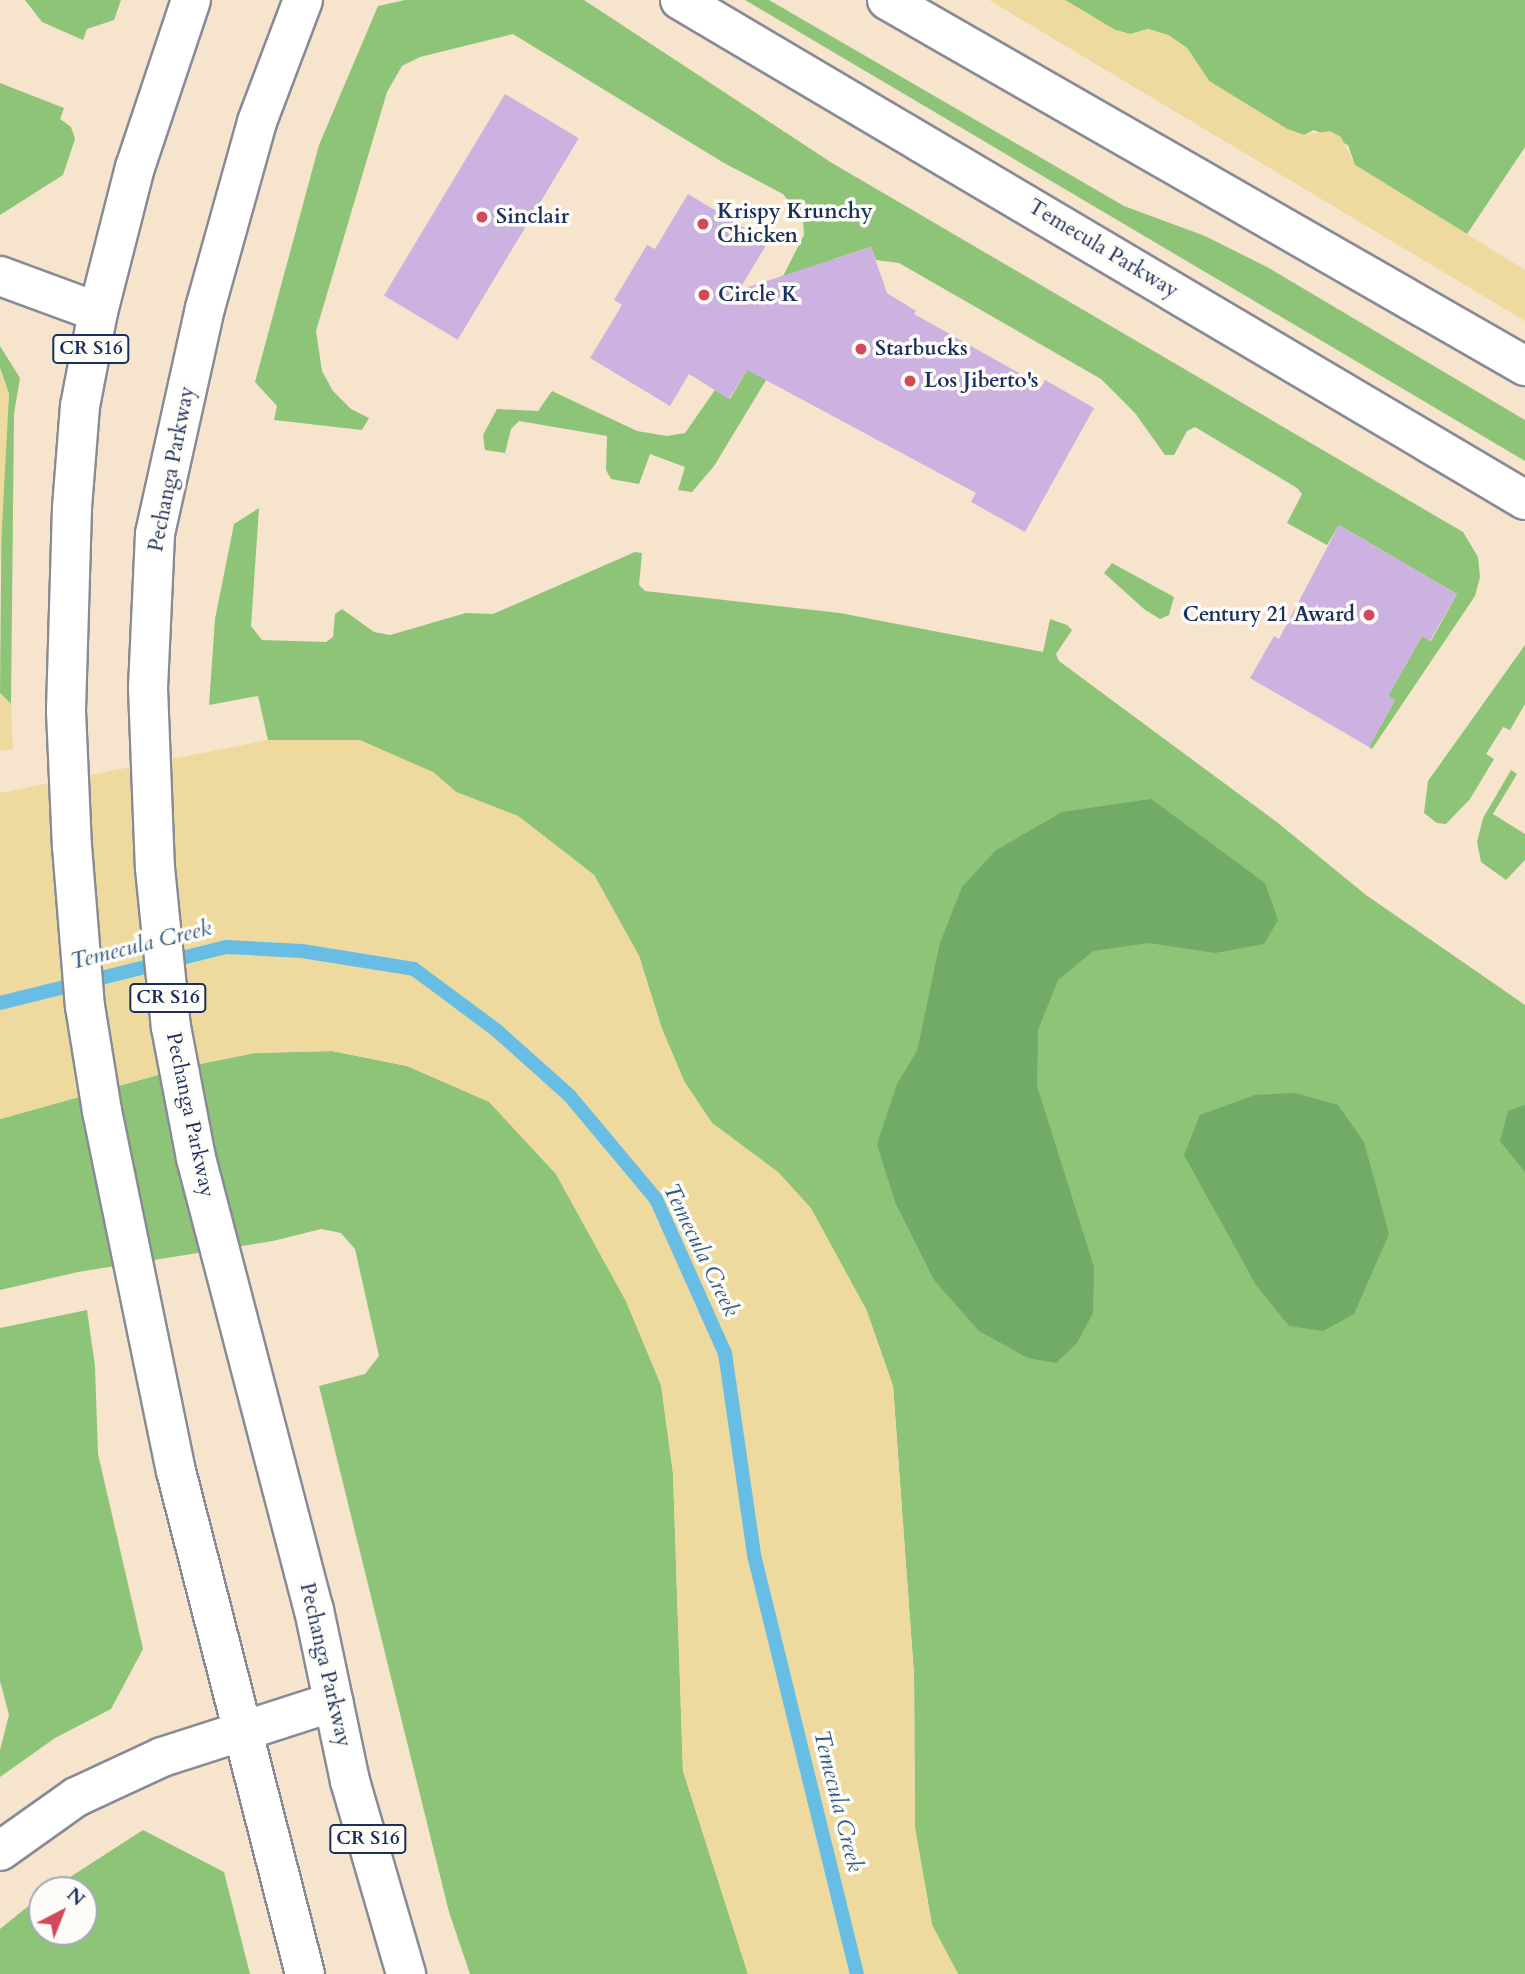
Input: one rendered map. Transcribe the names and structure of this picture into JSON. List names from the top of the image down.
{
  "streets": {
    "main road": ["Temecula Parkway", "CR S16", "Pechanga Parkway"]
  },
  "water": ["Temecula Creek"],
  "places": [
    "Sinclair",
    "Krispy Krunchy Chicken",
    "Circle K",
    "Starbucks",
    "Los Jiberto's",
    "Century 21 Award"
  ],
  "north": "top right"
}
